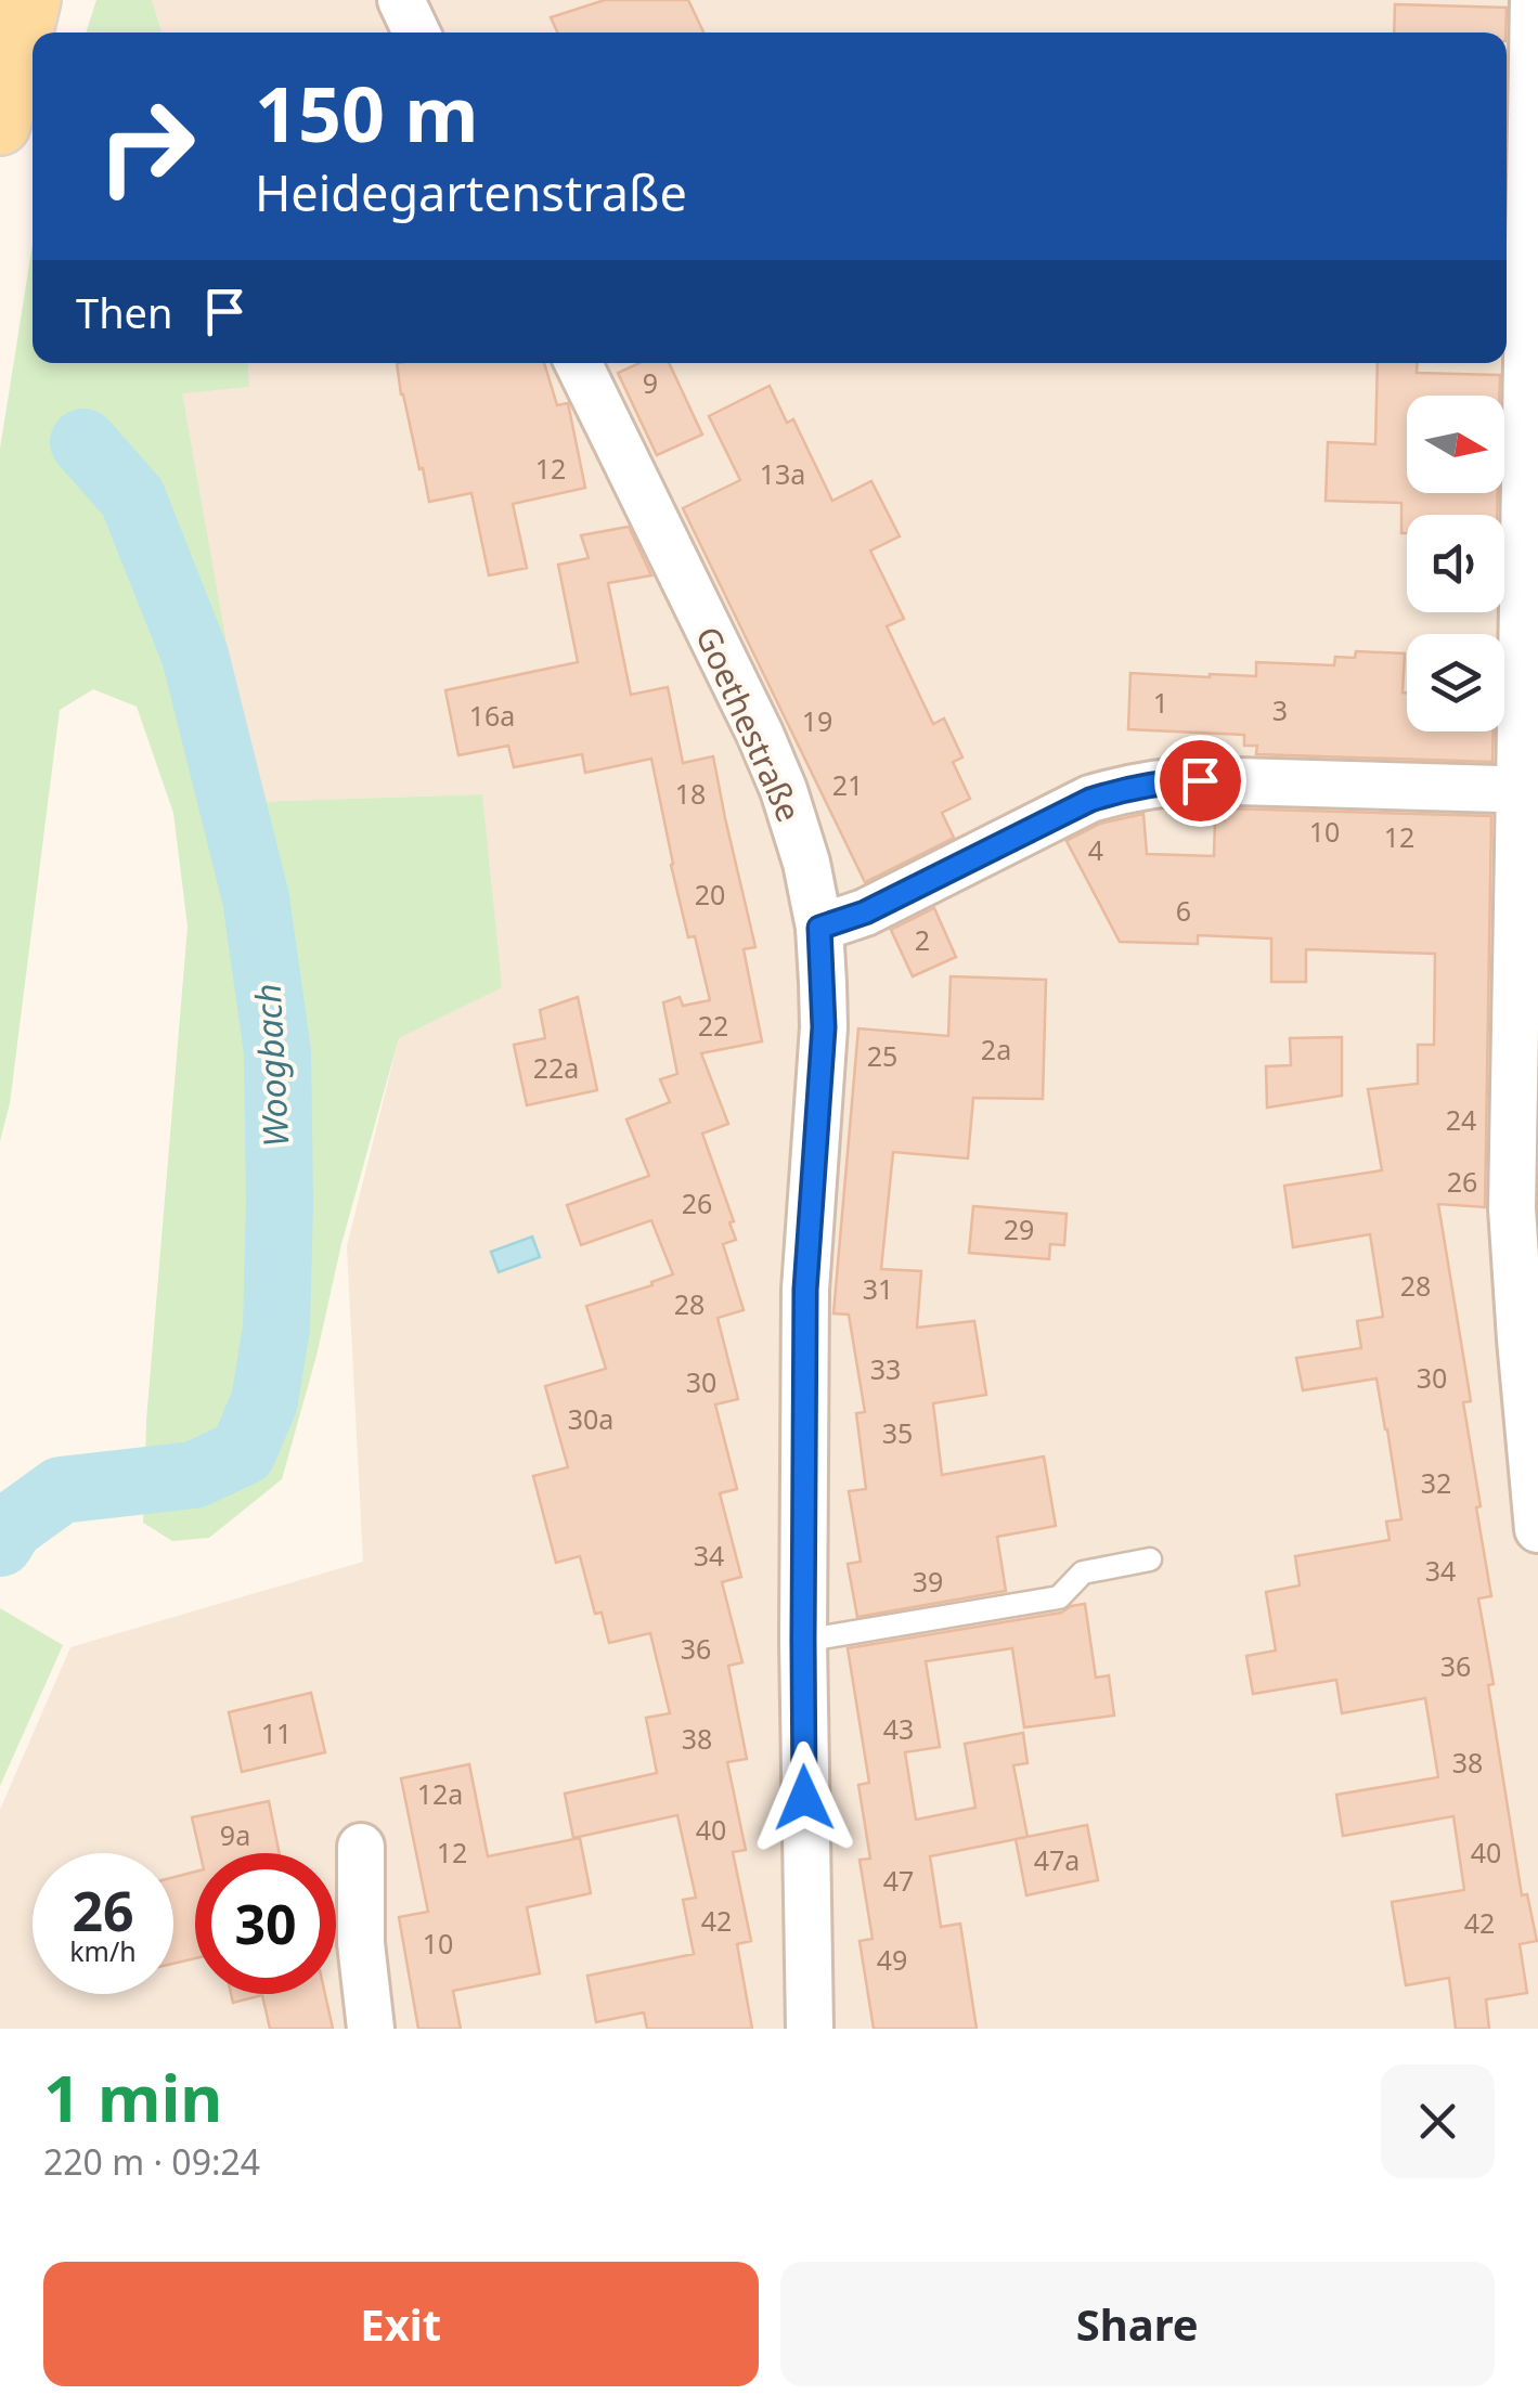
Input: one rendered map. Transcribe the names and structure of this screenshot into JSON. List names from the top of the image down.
{
  "streets": {
    "street": ["Goethestraße"]
  },
  "water": ["Woogbach"],
  "house_numbers": [
    "9",
    "12",
    "13a",
    "1",
    "3",
    "16a",
    "19",
    "21",
    "18",
    "10",
    "12",
    "4",
    "20",
    "6",
    "2",
    "22",
    "2a",
    "25",
    "22a",
    "24",
    "26",
    "26",
    "29",
    "28",
    "31",
    "28",
    "33",
    "30",
    "30",
    "30a",
    "35",
    "32",
    "34",
    "34",
    "39",
    "36",
    "36",
    "43",
    "11",
    "38",
    "38",
    "12a",
    "40",
    "9a",
    "12",
    "40",
    "47a",
    "47",
    "42",
    "42",
    "10",
    "49"
  ],
  "north": "right",
  "page": {
    "turn": ["150 m", "Heidegartenstraße"],
    "then": "Then",
    "speed": "26 km/h",
    "limit": "30",
    "heading": ["1 min", "220 m · 09:24"],
    "buttons": ["Exit", "Share"]
  }
}
